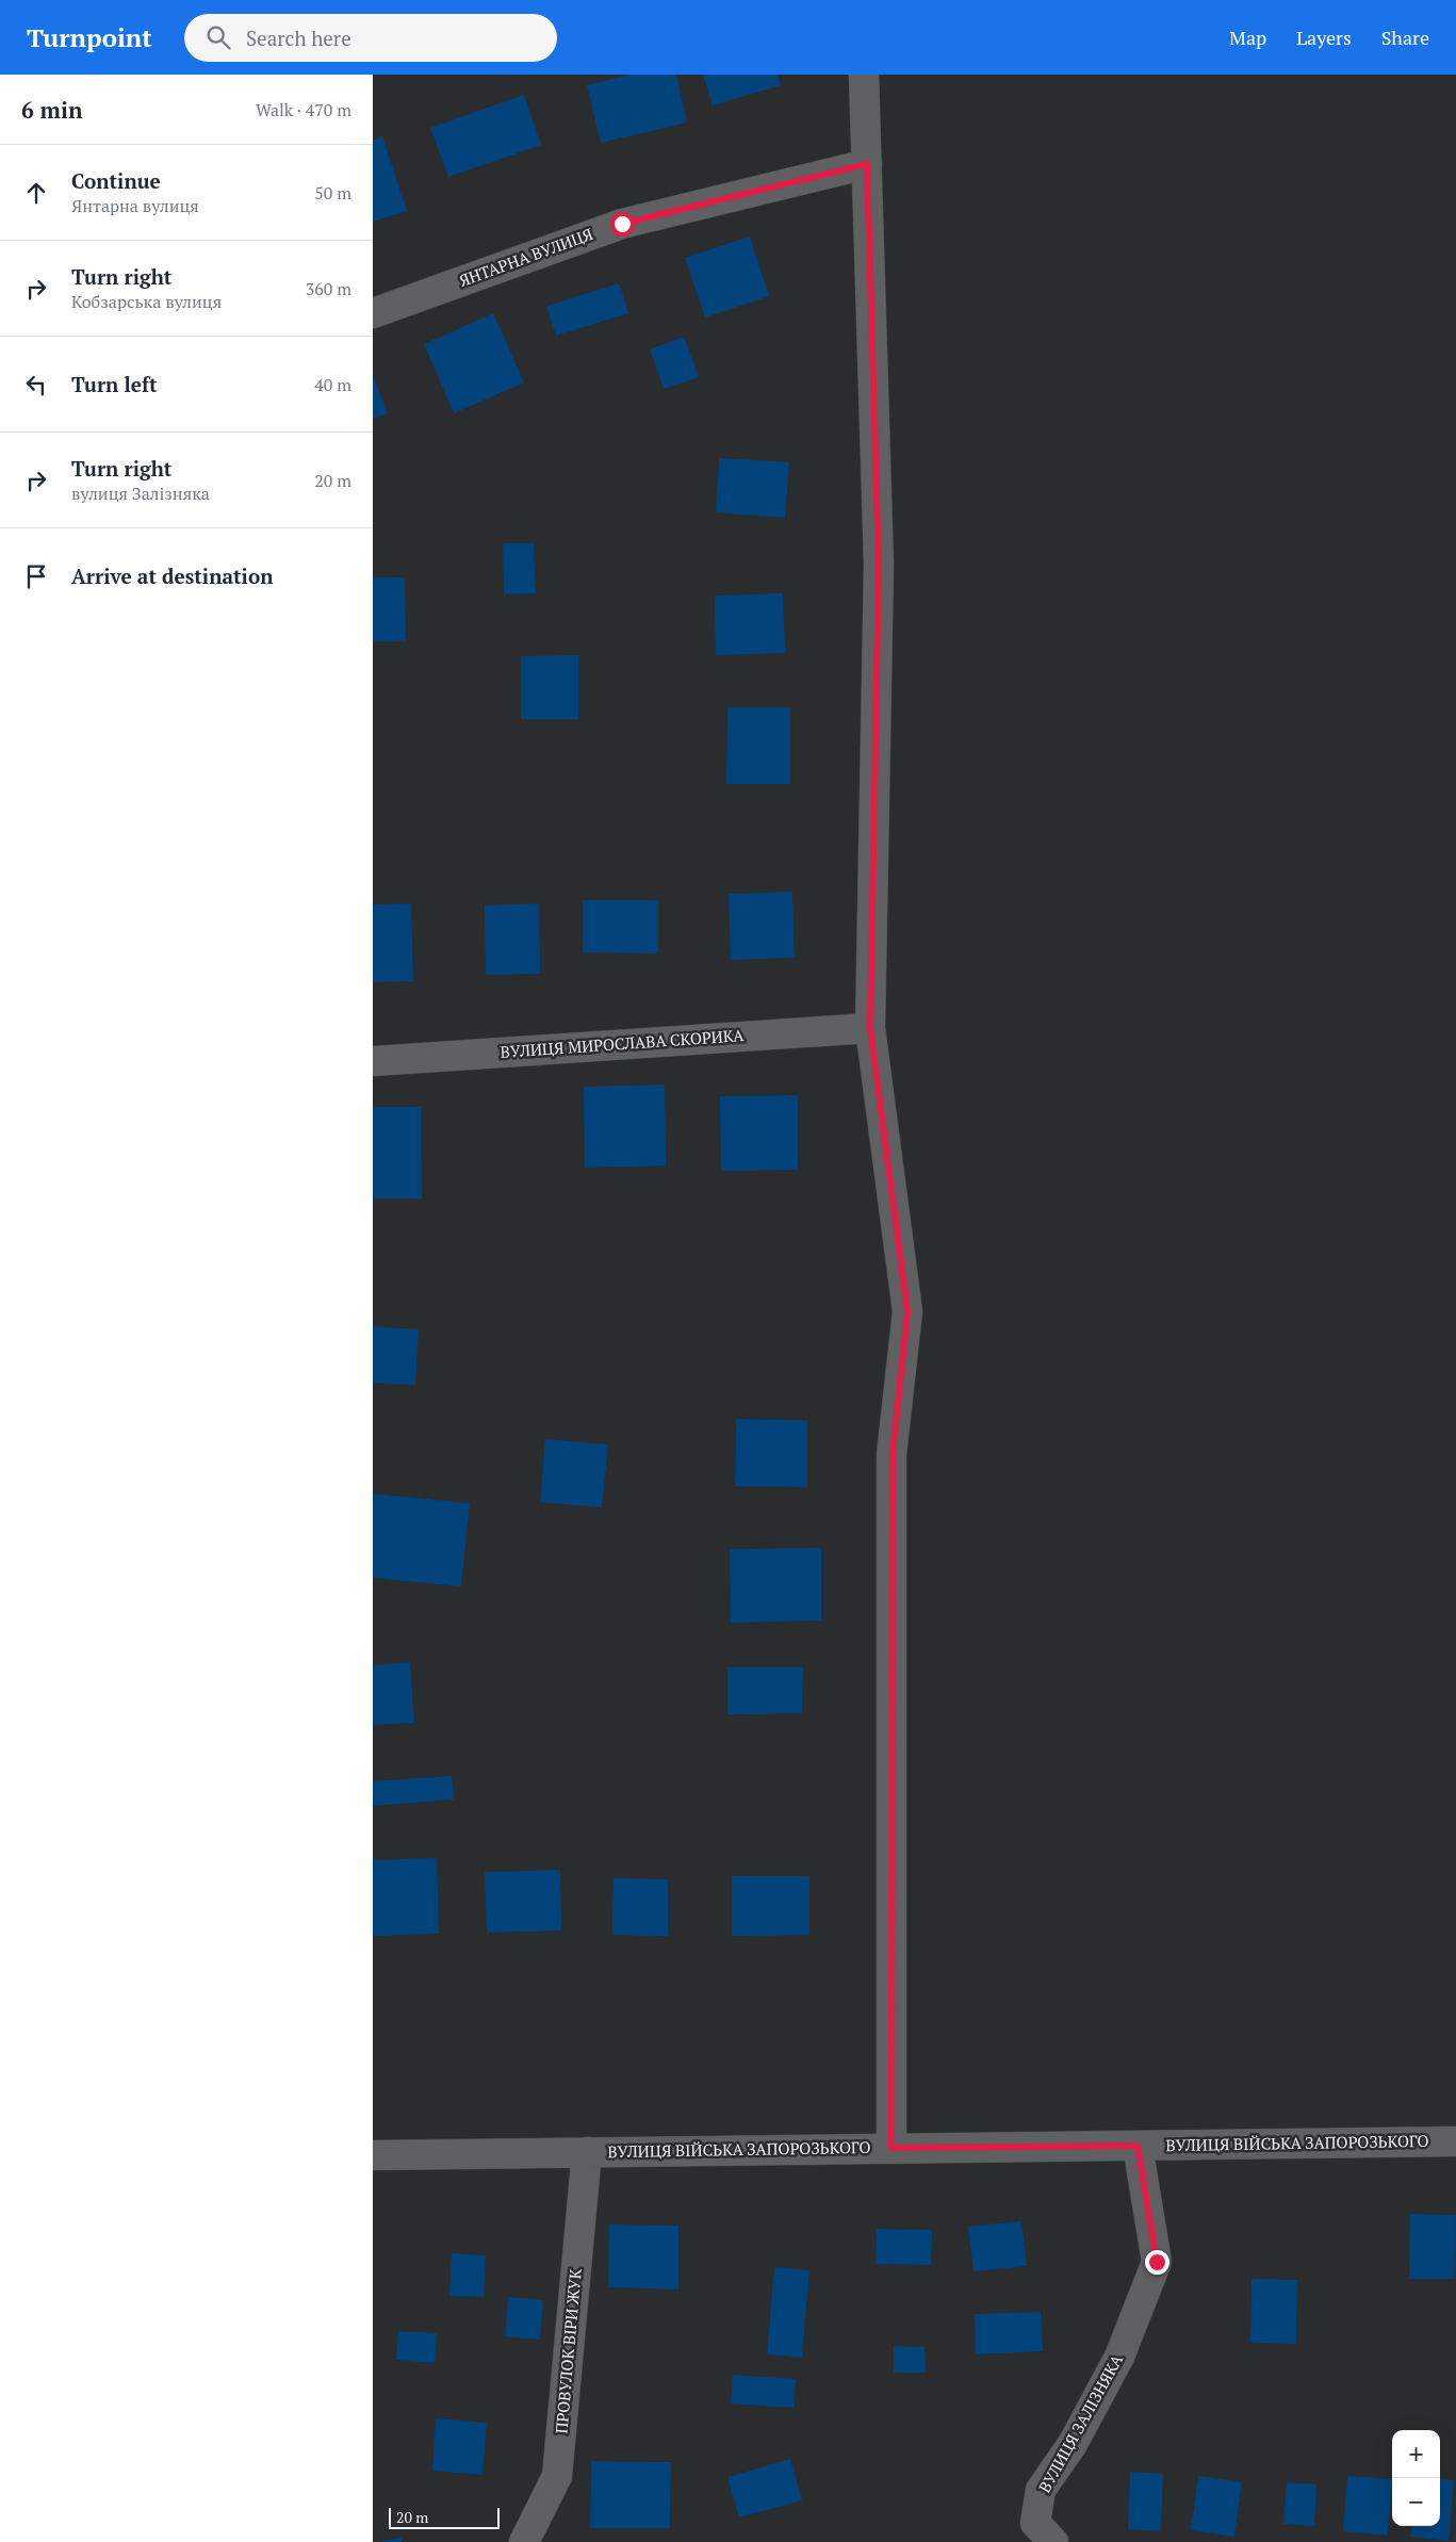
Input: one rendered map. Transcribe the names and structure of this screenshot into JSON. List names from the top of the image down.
{
  "streets": {
    "street": [
      "ЯНТАРНА ВУЛИЦЯ",
      "ВУЛИЦЯ МИРОСЛАВА СКОРИКА",
      "ВУЛИЦЯ ВІЙСЬКА ЗАПОРОЗЬКОГО",
      "ПРОВУЛОК ВІРИ ЖУК",
      "ВУЛИЦЯ ЗАЛІЗНЯКА"
    ]
  },
  "crossings": [
    ["ВУЛИЦЯ ВІЙСЬКА ЗАПОРОЗЬКОГО", "ПРОВУЛОК ВІРИ ЖУК"],
    ["ВУЛИЦЯ ВІЙСЬКА ЗАПОРОЗЬКОГО", "ВУЛИЦЯ ЗАЛІЗНЯКА"]
  ],
  "scale_bar": "20 m",
  "page": {
    "header": "Turnpoint",
    "search": "Search here",
    "nav": ["Map", "Layers", "Share"],
    "heading": ["6 min", "Walk · 470 m"],
    "list": [
      ["Continue", "Янтарна вулиця", "50 m"],
      ["Turn right", "Кобзарська вулиця", "360 m"],
      ["Turn left", "40 m"],
      ["Turn right", "вулиця Залізняка", "20 m"],
      "Arrive at destination"
    ],
    "map_buttons": ["+", "−"],
    "scale": "20 m"
  }
}
